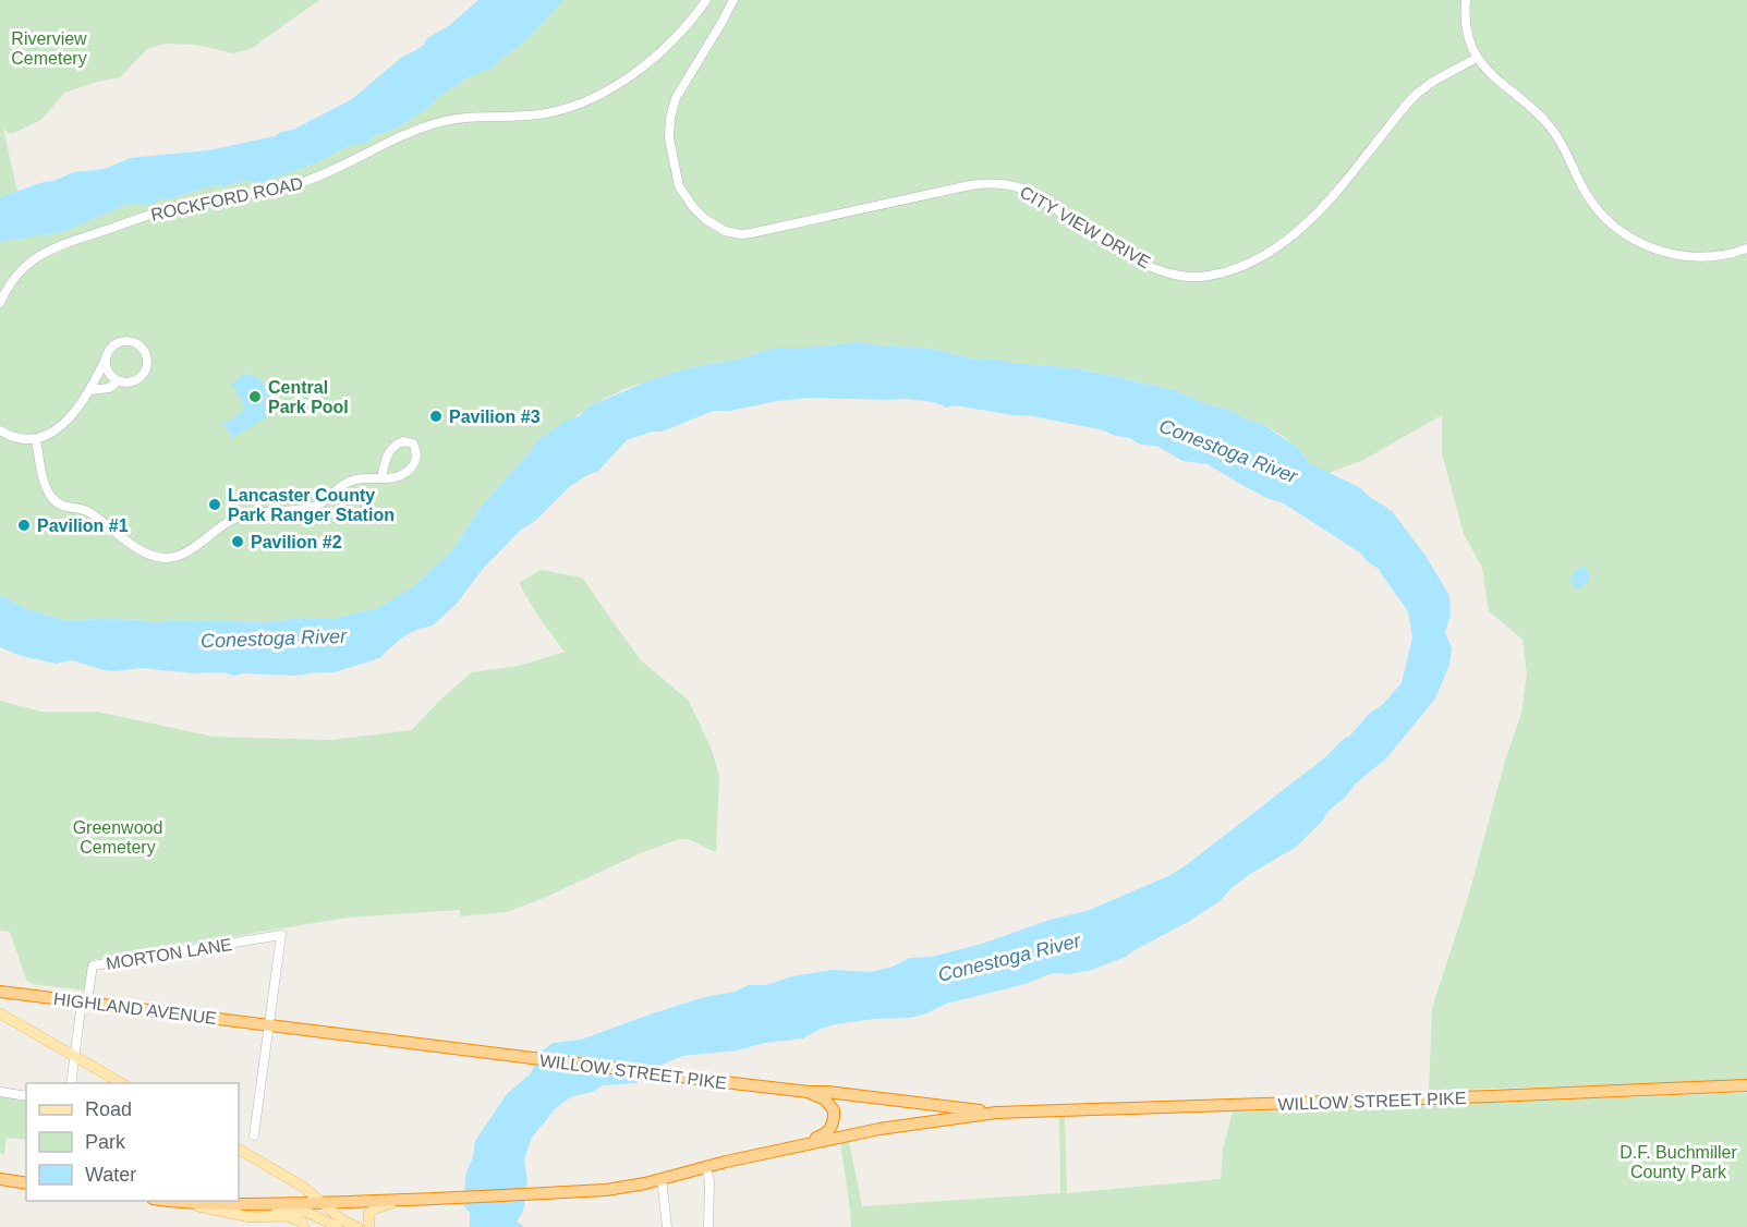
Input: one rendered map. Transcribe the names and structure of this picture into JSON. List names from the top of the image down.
{
  "streets": {
    "highway": ["HIGHLAND AVENUE", "WILLOW STREET PIKE"],
    "street": ["ROCKFORD ROAD", "CITY VIEW DRIVE", "MORTON LANE"]
  },
  "crossings": [
    ["MORTON LANE", "HIGHLAND AVENUE"],
    ["MORTON LANE", "WILLOW STREET PIKE"],
    ["HIGHLAND AVENUE", "WILLOW STREET PIKE"]
  ],
  "water": ["Conestoga River"],
  "parks": ["Riverview Cemetery", "Greenwood Cemetery", "D.F. Buchmiller County Park"],
  "places": [
    "Central Park Pool",
    "Pavilion #3",
    "Lancaster County Park Ranger Station",
    "Pavilion #1",
    "Pavilion #2"
  ],
  "legend": ["Road", "Park", "Water"]
}
